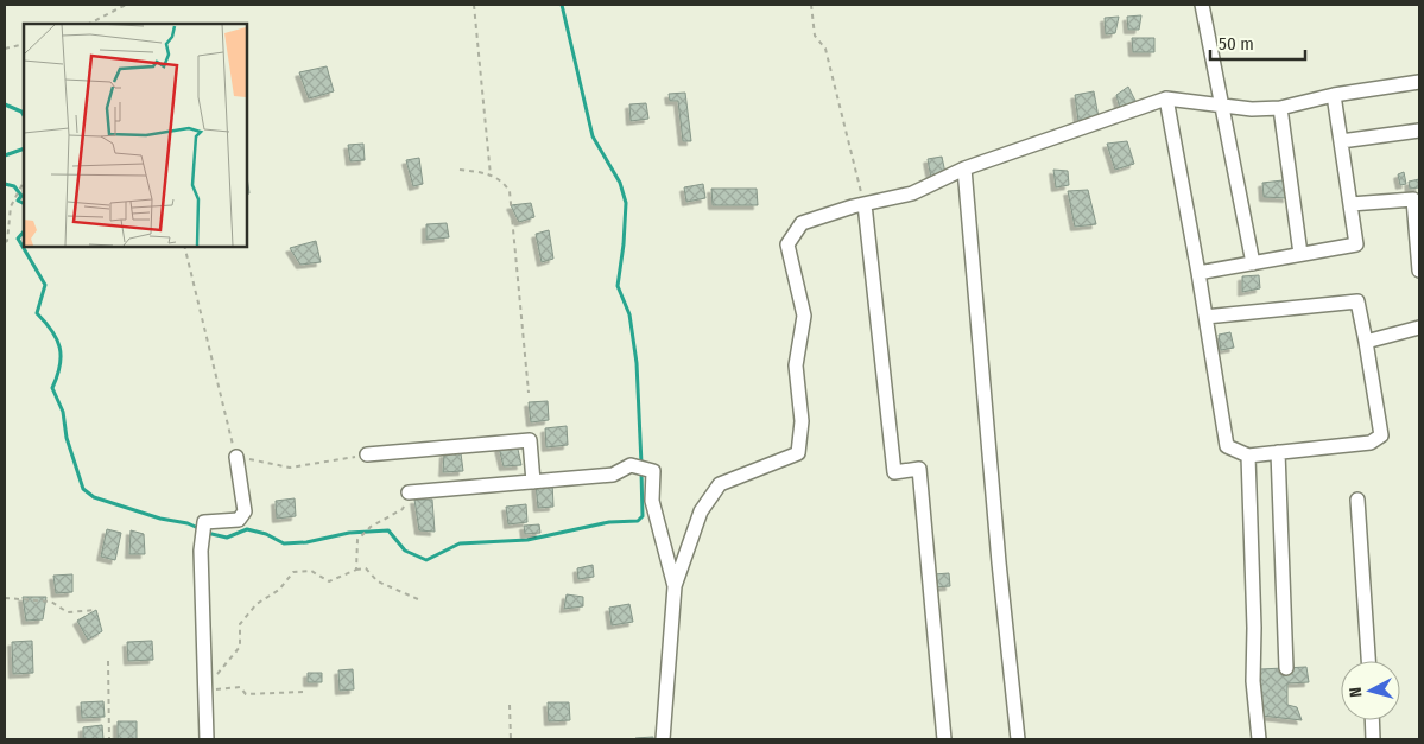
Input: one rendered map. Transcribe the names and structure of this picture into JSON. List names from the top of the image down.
{
  "scale_bar": "50 m",
  "north": "left"
}
